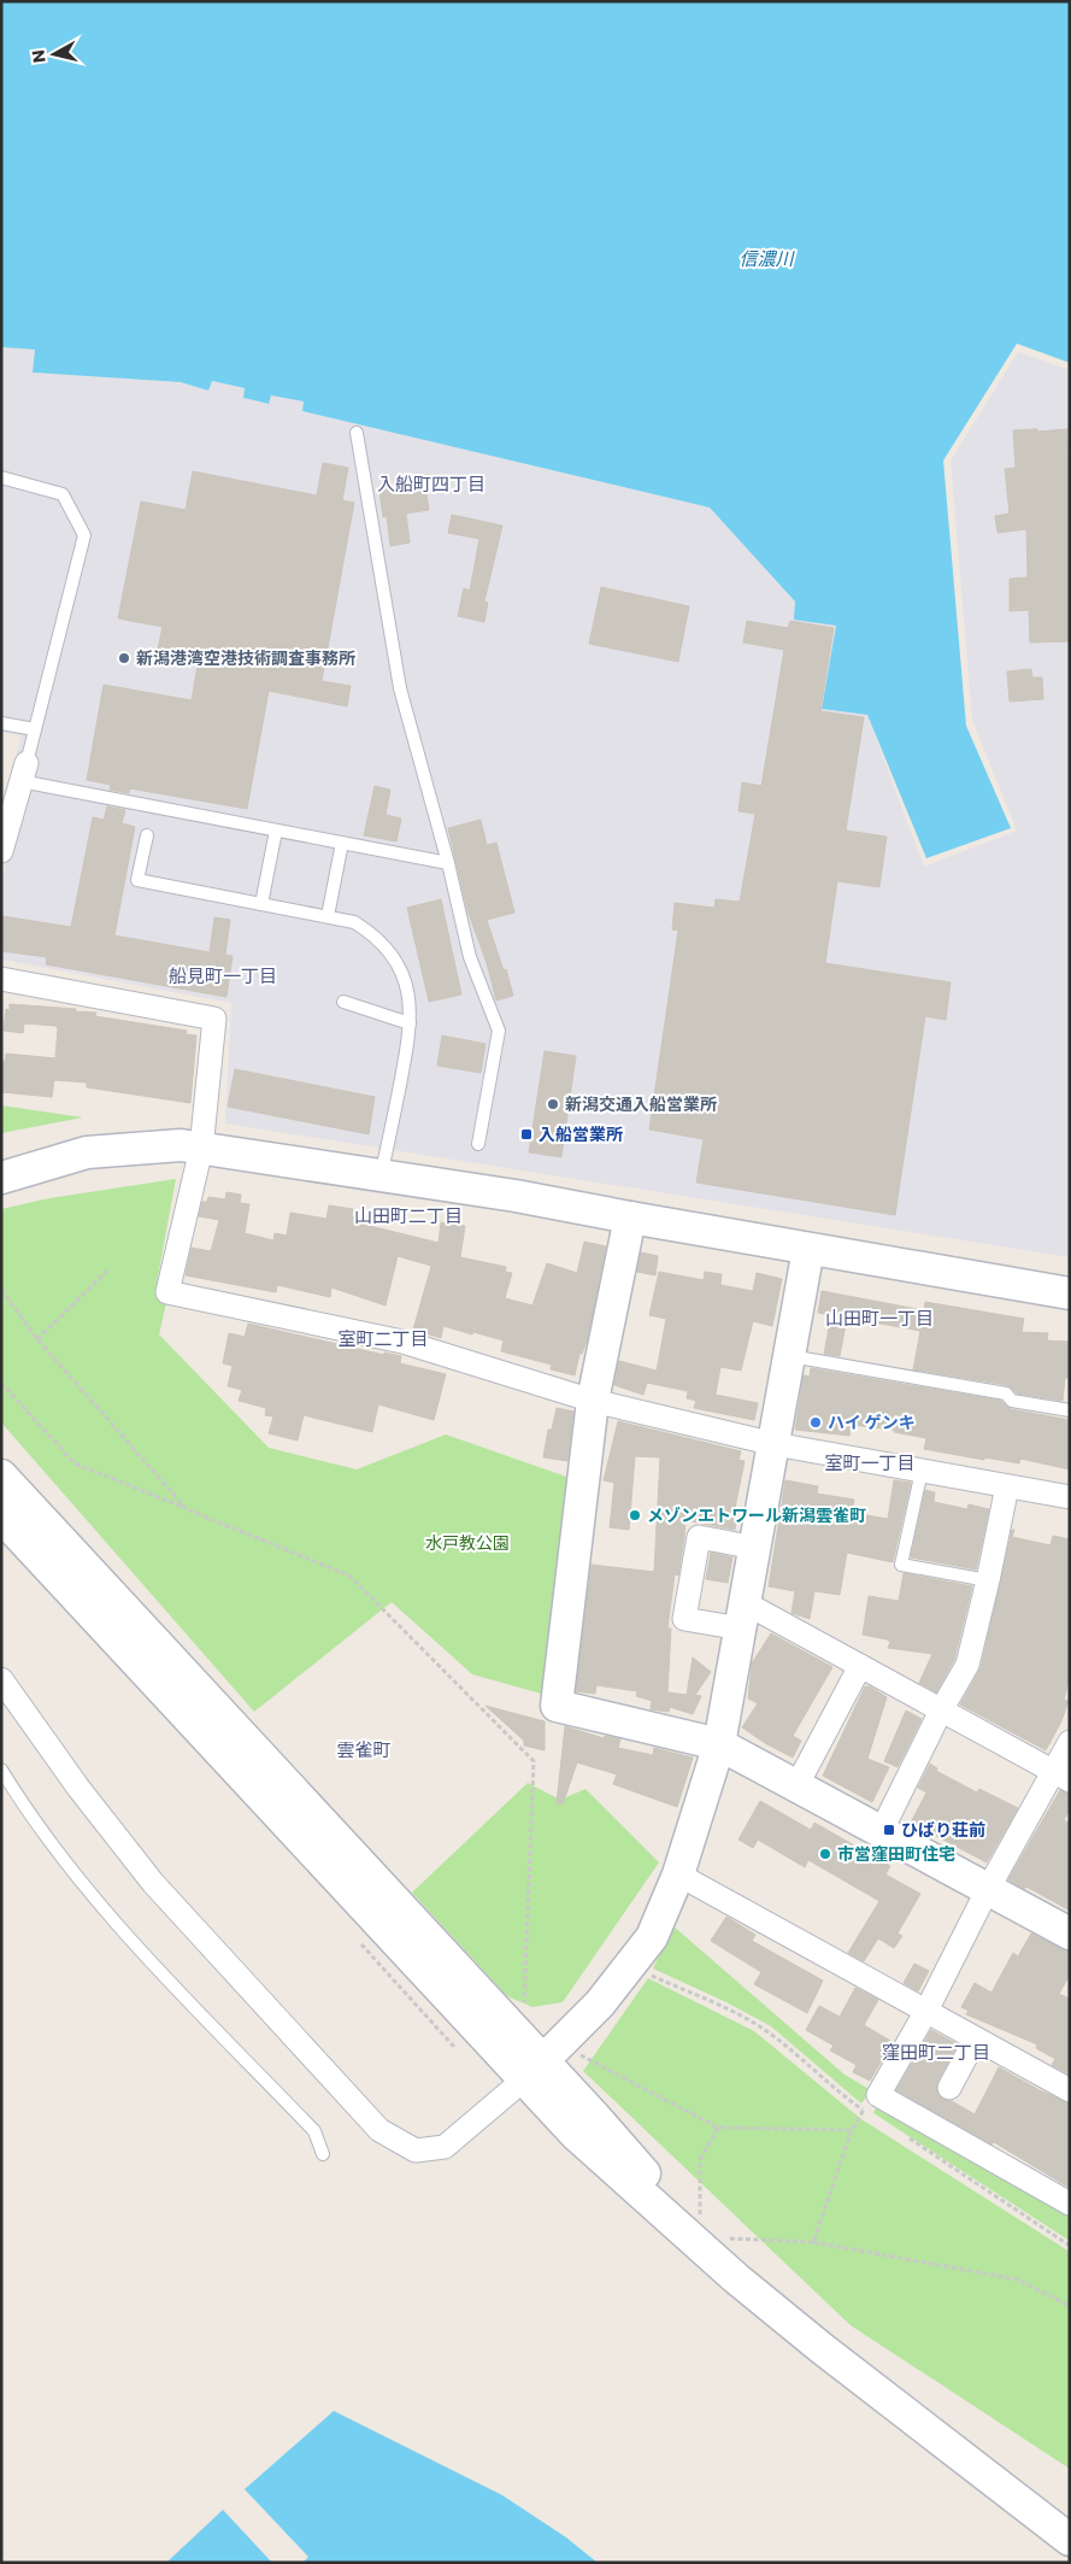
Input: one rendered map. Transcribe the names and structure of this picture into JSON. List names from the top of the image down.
{
  "districts": [
    "入船町四丁目",
    "船見町一丁目",
    "山田町二丁目",
    "山田町一丁目",
    "室町二丁目",
    "室町一丁目",
    "雲雀町",
    "窪田町二丁目"
  ],
  "water": ["信濃川"],
  "parks": ["水戸教公園"],
  "places": {
    "other": [
      "新潟港湾空港技術調査事務所",
      "新潟交通入船営業所",
      "ハイ ゲンキ",
      "メゾンエトワール新潟雲雀町",
      "市営窪田町住宅"
    ],
    "transit": ["入船営業所", "ひばり荘前"]
  },
  "north": "left"
}
